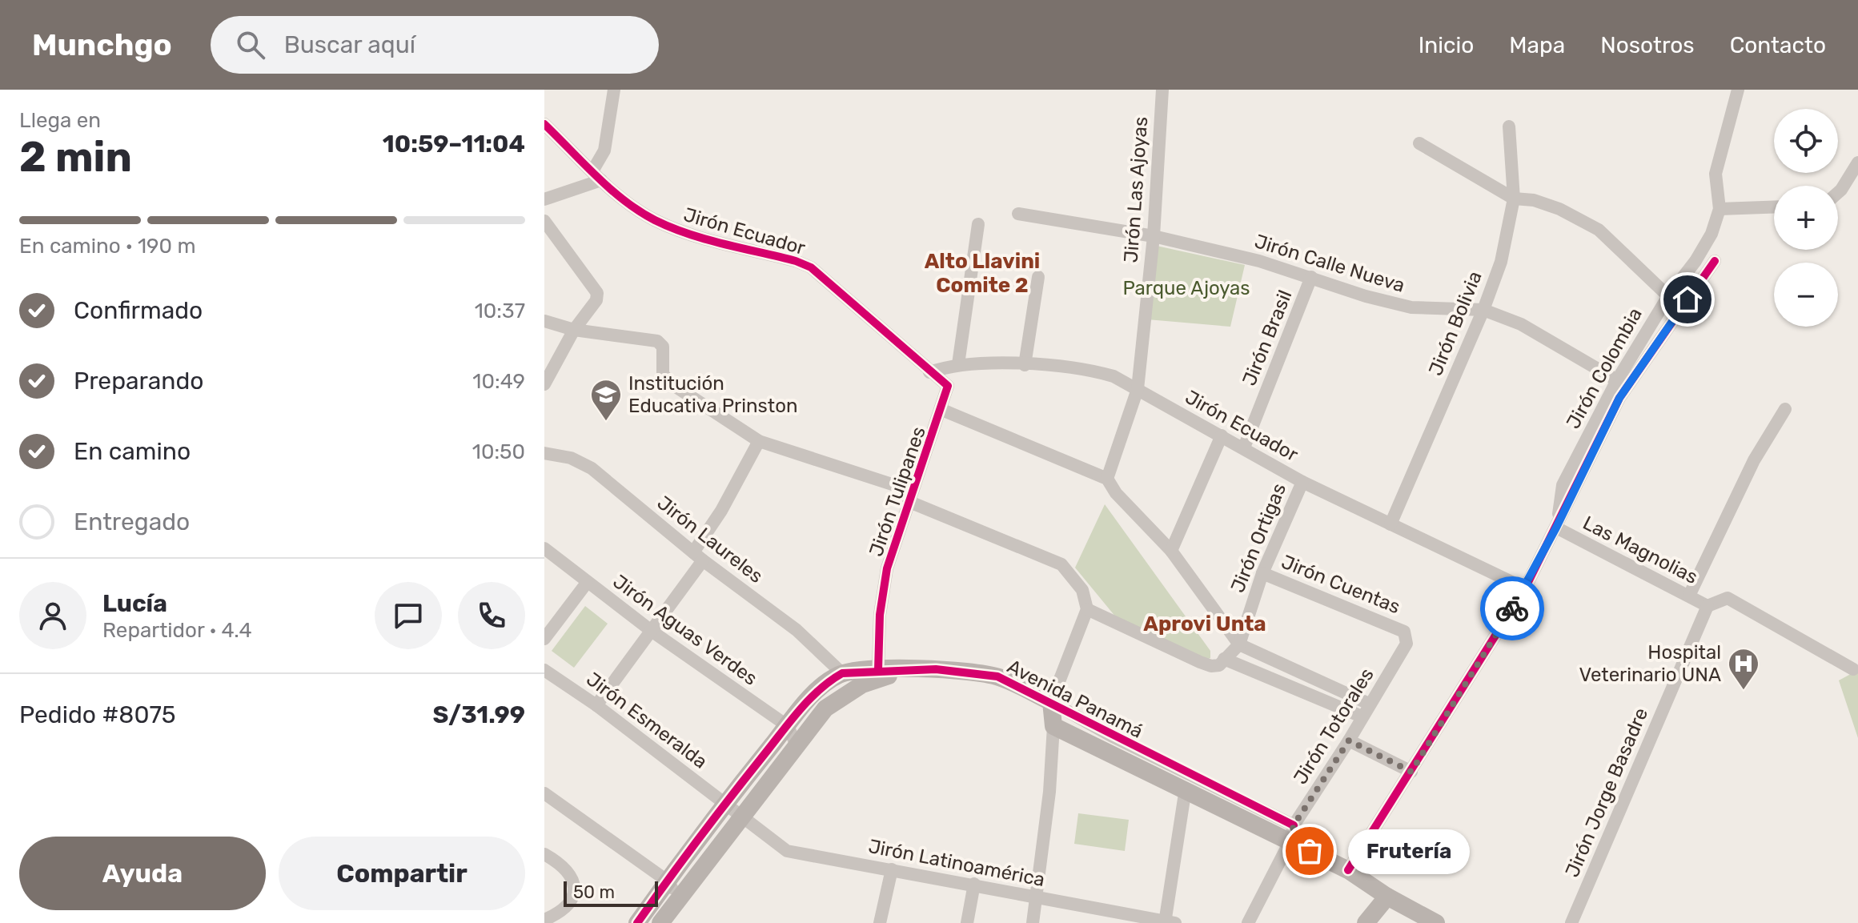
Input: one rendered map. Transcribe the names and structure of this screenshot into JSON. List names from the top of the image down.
{
  "streets": {
    "street": [
      "Jirón Las Ajoyas",
      "Jirón Ecuador",
      "Jirón Calle Nueva",
      "Jirón Bolivia",
      "Jirón Brasil",
      "Jirón Colombia",
      "Jirón Tulipanes",
      "Jirón Ortigas",
      "Jirón Laureles",
      "Las Magnolias",
      "Jirón Cuentas",
      "Jirón Aguas Verdes",
      "Avenida Panamá",
      "Jirón Esmeralda",
      "Jirón Totorales",
      "Jirón Jorge Basadre",
      "Jirón Latinoamérica"
    ]
  },
  "crossings": [
    ["Jirón Las Ajoyas", "Jirón Ecuador"],
    ["Jirón Las Ajoyas", "Jirón Calle Nueva"],
    ["Jirón Ecuador", "Jirón Bolivia"],
    ["Jirón Ecuador", "Jirón Brasil"],
    ["Jirón Ecuador", "Jirón Colombia"],
    ["Jirón Ecuador", "Jirón Tulipanes"],
    ["Jirón Ecuador", "Jirón Ortigas"],
    ["Jirón Calle Nueva", "Jirón Bolivia"],
    ["Jirón Calle Nueva", "Jirón Brasil"],
    ["Jirón Calle Nueva", "Jirón Colombia"],
    ["Jirón Colombia", "Las Magnolias"],
    ["Jirón Colombia", "Avenida Panamá"],
    ["Jirón Tulipanes", "Avenida Panamá"],
    ["Jirón Ortigas", "Jirón Cuentas"],
    ["Jirón Laureles", "Avenida Panamá"],
    ["Las Magnolias", "Jirón Jorge Basadre"],
    ["Jirón Cuentas", "Jirón Totorales"],
    ["Avenida Panamá", "Jirón Esmeralda"],
    ["Avenida Panamá", "Jirón Totorales"],
    ["Avenida Panamá", "Jirón Latinoamérica"],
    ["Jirón Esmeralda", "Jirón Latinoamérica"]
  ],
  "districts": ["Alto Llavini Comite 2", "Aprovi Unta"],
  "parks": ["Parque Ajoyas"],
  "places": {
    "school or university": ["Institución Educativa Prinston"],
    "hospital": ["Hospital Veterinario UNA"],
    "other": ["Frutería"]
  },
  "scale_bar": "50 m",
  "page": {
    "header": "Munchgo",
    "search": "Buscar aquí",
    "nav": [
      "Inicio",
      "Mapa",
      "Nosotros",
      "Contacto"
    ],
    "heading": ["2 min", "Llega en", "10:59–11:04"],
    "panel": [
      "Lucía",
      "Repartidor · 4.4",
      "Pedido #8075",
      "S/31.99"
    ],
    "map_buttons": ["+", "−"],
    "bar": "En camino · 190 m",
    "list": [
      ["Confirmado", "10:37"],
      ["Preparando", "10:49"],
      ["En camino", "10:50"],
      "Entregado"
    ],
    "buttons": ["Ayuda", "Compartir"],
    "bubble": "Frutería",
    "scale": "50 m"
  }
}
